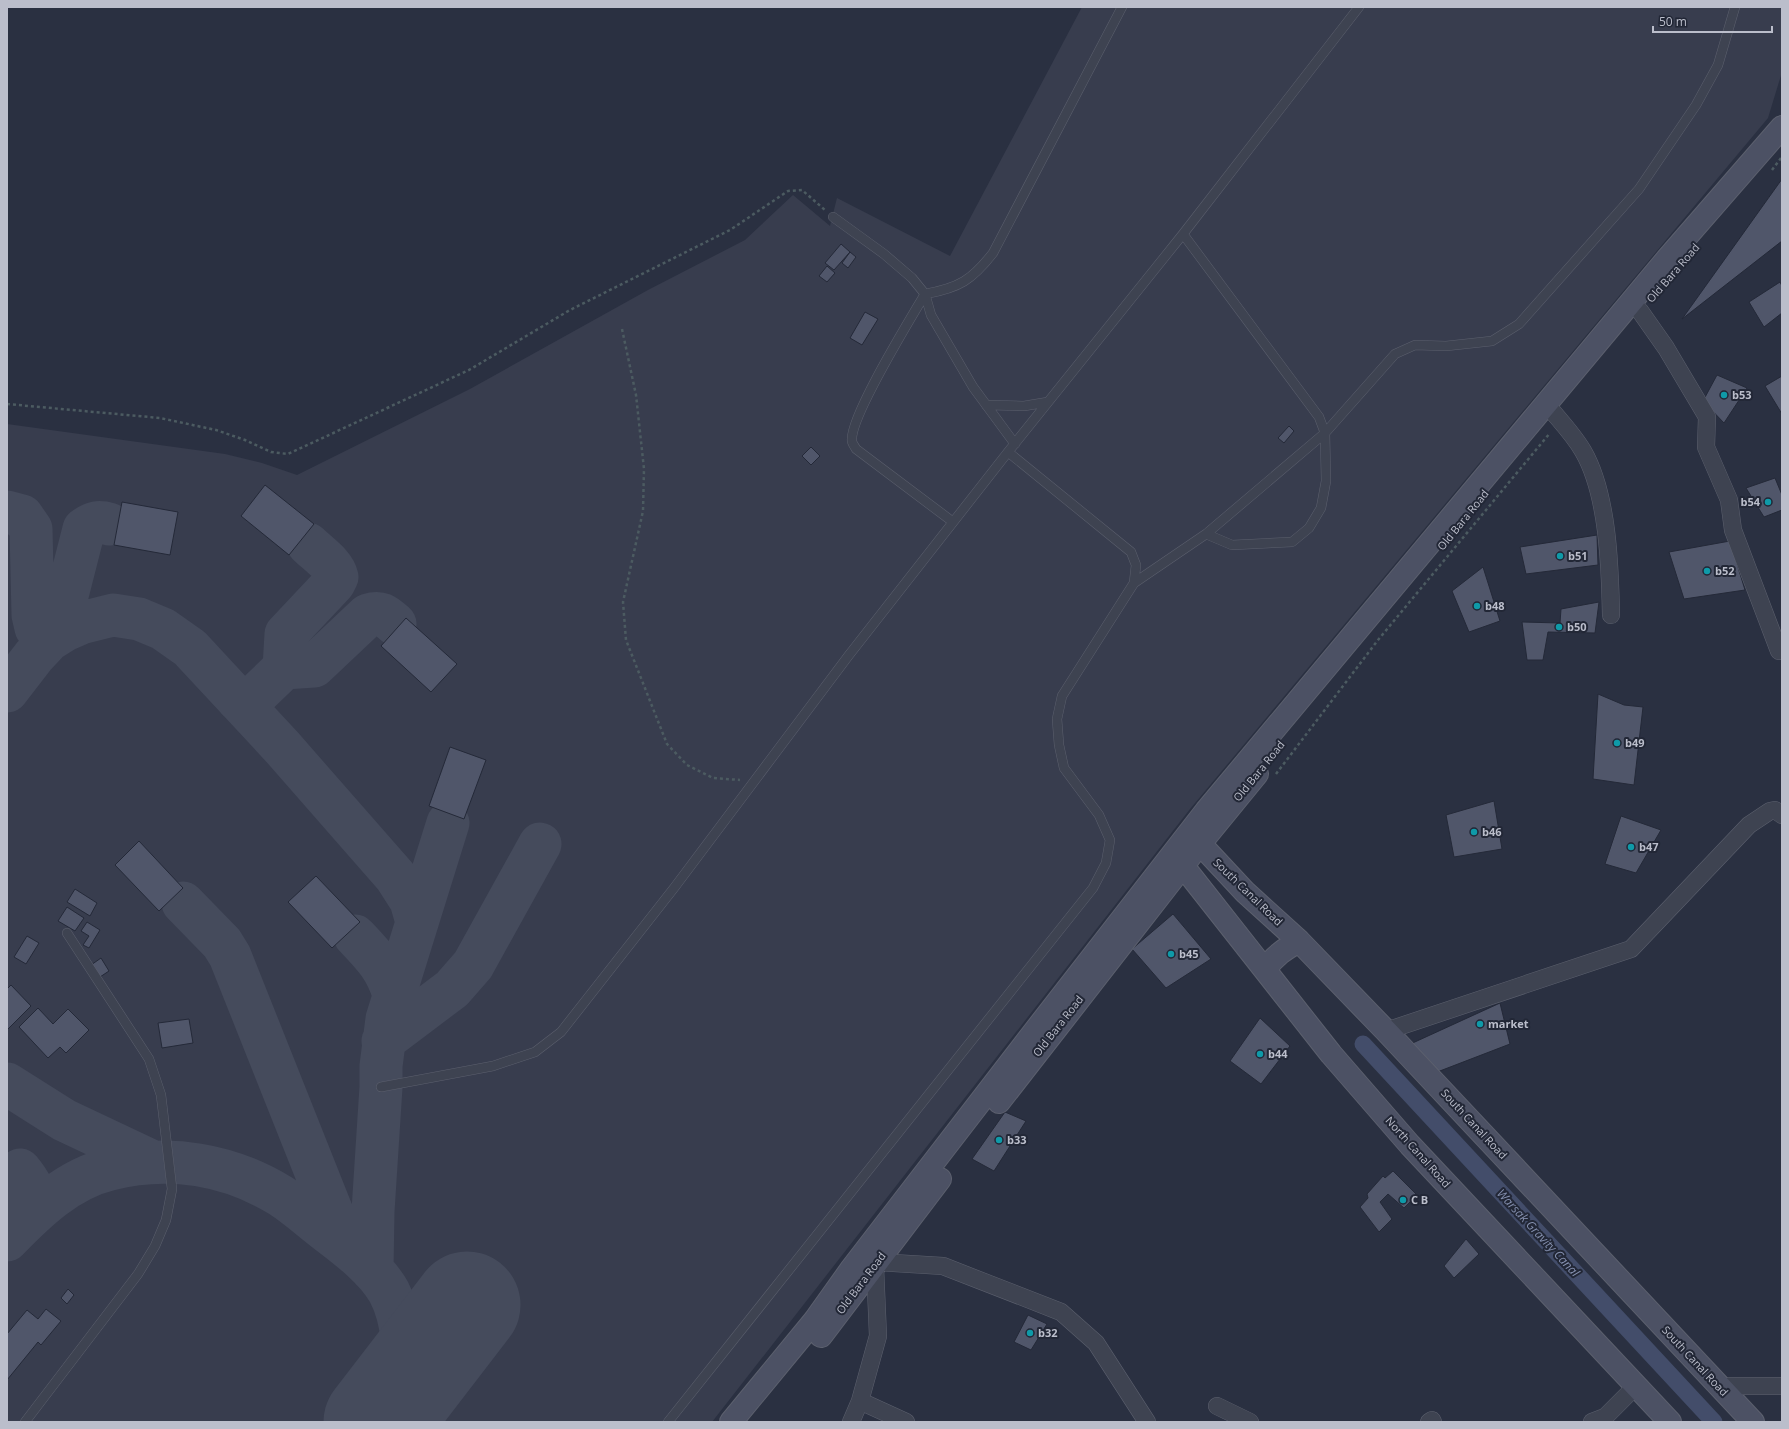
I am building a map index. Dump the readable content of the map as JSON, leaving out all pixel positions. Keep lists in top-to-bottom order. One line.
{"streets":{"main road":["Old Bara Road","South Canal Road","North Canal Road"]},"crossings":[["Old Bara Road","South Canal Road"],["Old Bara Road","North Canal Road"]],"water":["Warsak Gravity Canal"],"places":["b53","b54","b51","b52","b48","b50","b49","b46","b47","b45","market","b44","b33","C B","b32"],"scale_bar":"50 m"}
